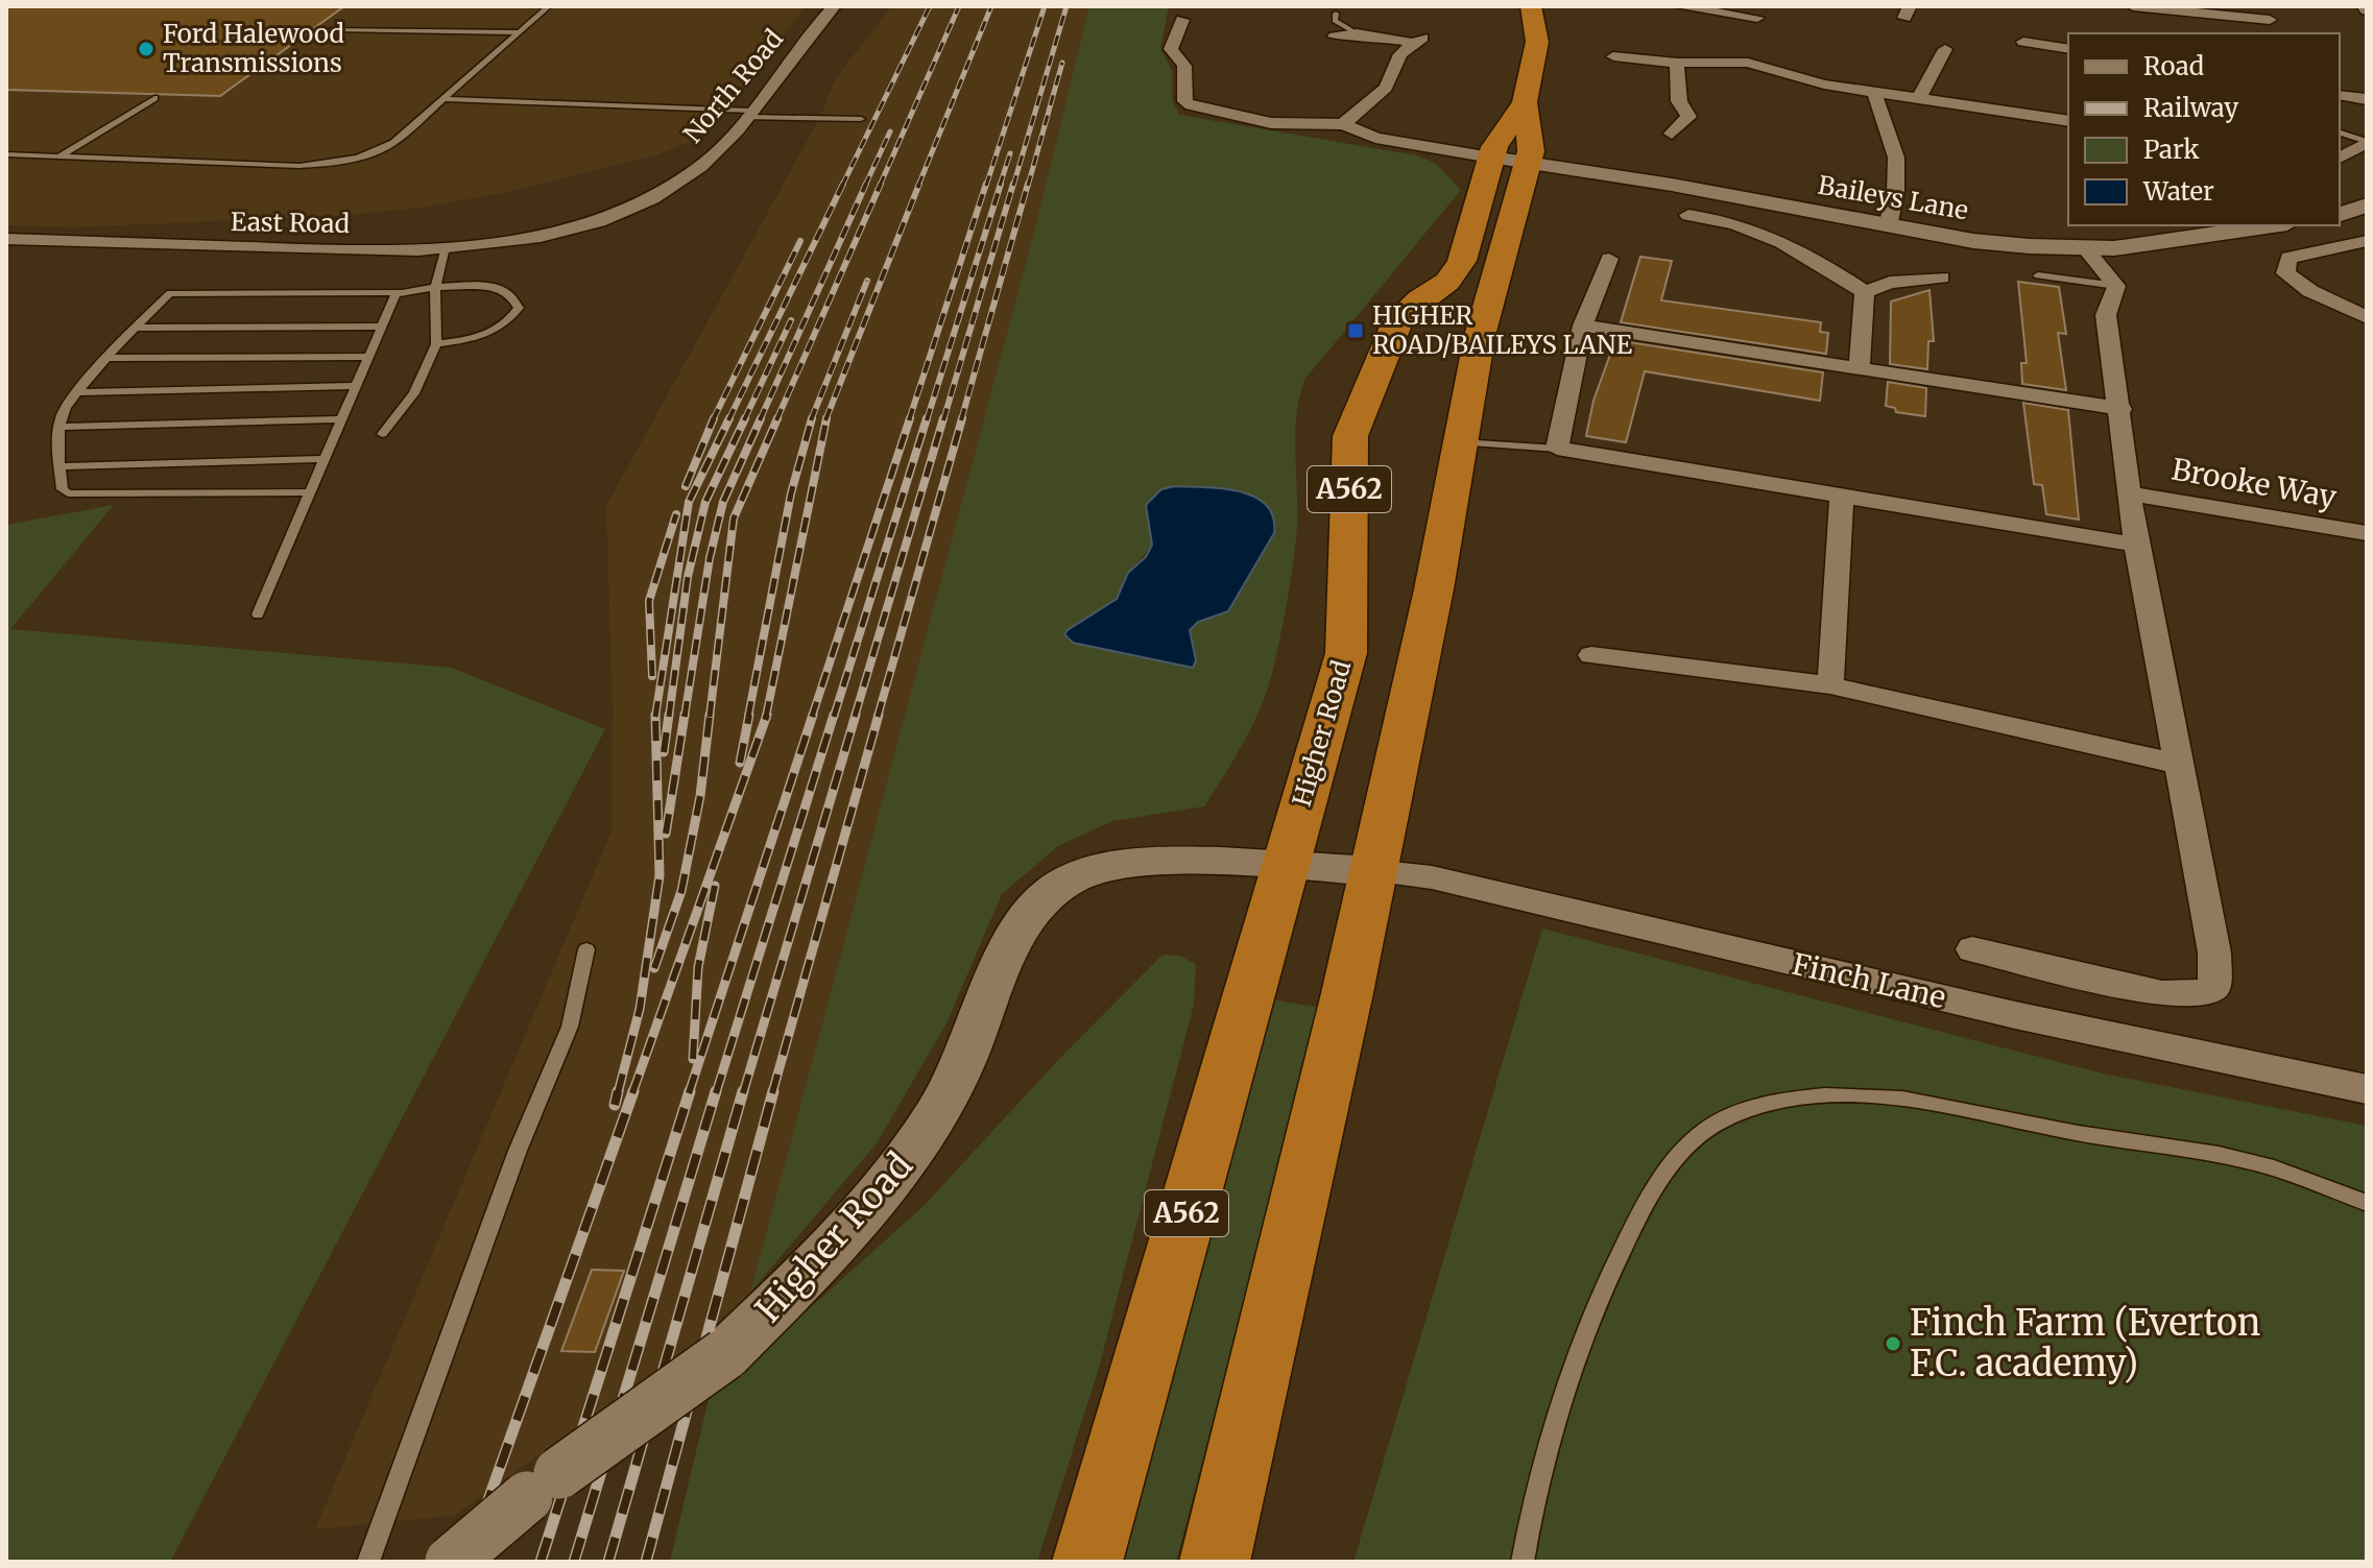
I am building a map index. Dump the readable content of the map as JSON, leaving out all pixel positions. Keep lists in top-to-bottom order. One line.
{"streets":{"highway":["A562","Higher Road"],"street":["North Road","Baileys Lane","East Road","Brooke Way","Finch Lane"]},"crossings":[["North Road","East Road"],["Baileys Lane","Higher Road"],["Higher Road","Finch Lane"]],"places":{"other":["Ford Halewood Transmissions","Finch Farm (Everton F.C. academy)"],"transit":["HIGHER ROAD/BAILEYS LANE"]},"legend":["Road","Railway","Park","Water"]}
